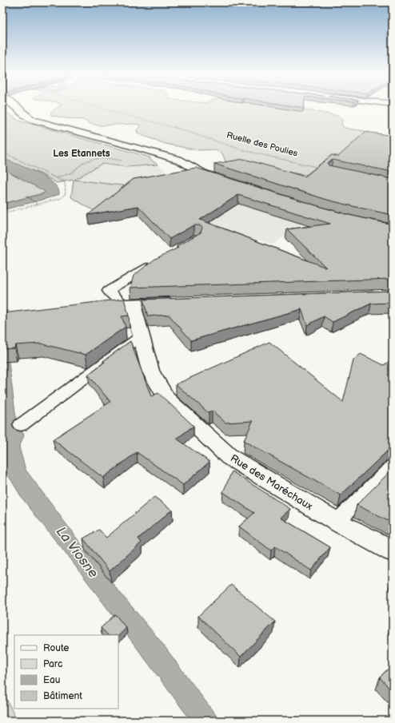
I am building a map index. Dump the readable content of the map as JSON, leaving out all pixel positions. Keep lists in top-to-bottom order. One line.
{"streets":{"street":["Rue des Maréchaux"],"path":["Ruelle des Poulies"]},"districts":["Les Etannets"],"water":["La Viosne"],"legend":["Route","Parc","Eau","Bâtiment"]}
